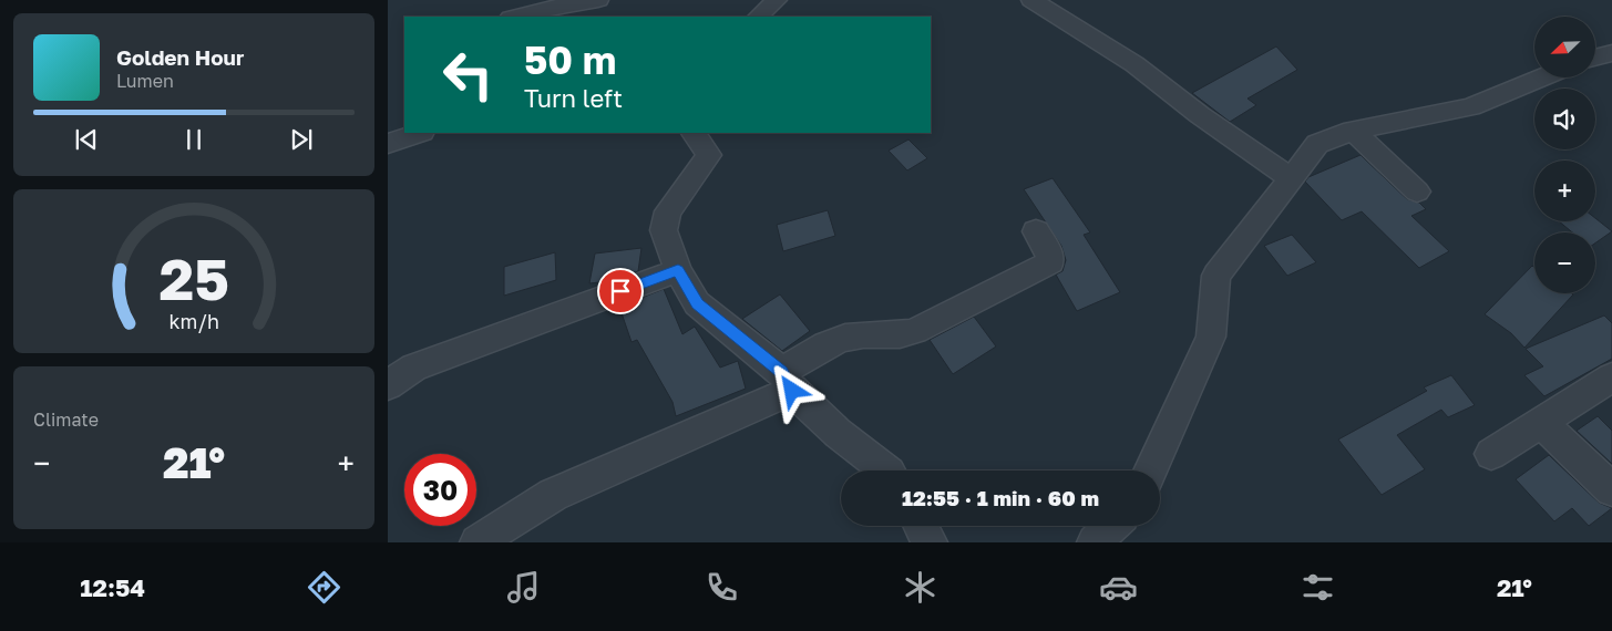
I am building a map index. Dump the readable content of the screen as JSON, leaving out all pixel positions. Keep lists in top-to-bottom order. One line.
{"north":"bottom left","page":{"map_buttons":["+","−"],"turn":["50 m","Turn left"],"song":["Golden Hour","Lumen"],"tile":"Climate","heat":["−","21°","+"],"limit":"30","trip":"12:55 · 1 min · 60 m","tabs":["12:54","21°"],"gauge":["25","km/h"]}}
